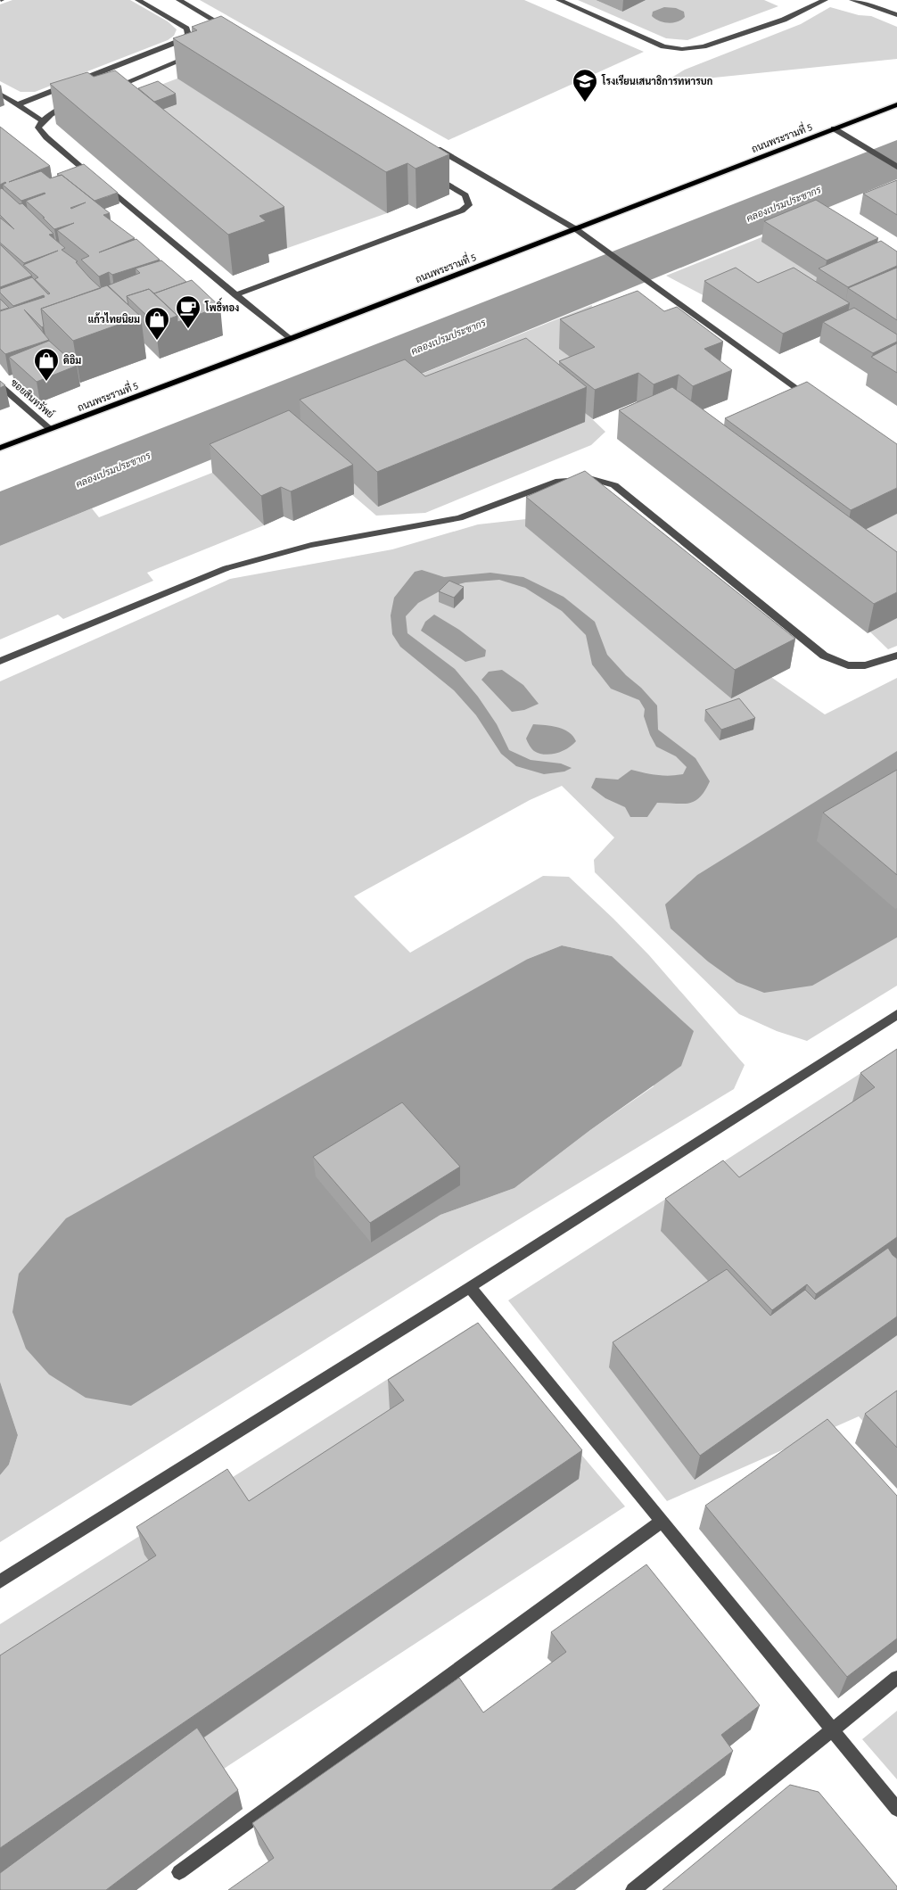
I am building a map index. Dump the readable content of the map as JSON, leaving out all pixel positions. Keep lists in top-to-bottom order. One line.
{"streets":{"main road":["ถนนพระรามที่ 5"],"street":["ซอยสินทรัพย์"]},"crossings":[["ถนนพระรามที่ 5","ซอยสินทรัพย์"]],"water":["คลองเปรมประชากร"],"places":{"school or university":["โรงเรียนเสนาธิการทหารบก"],"cafe":["โพธิ์ทอง"],"shop":["แก้วไทยนิยม","ดิอิม"]}}
